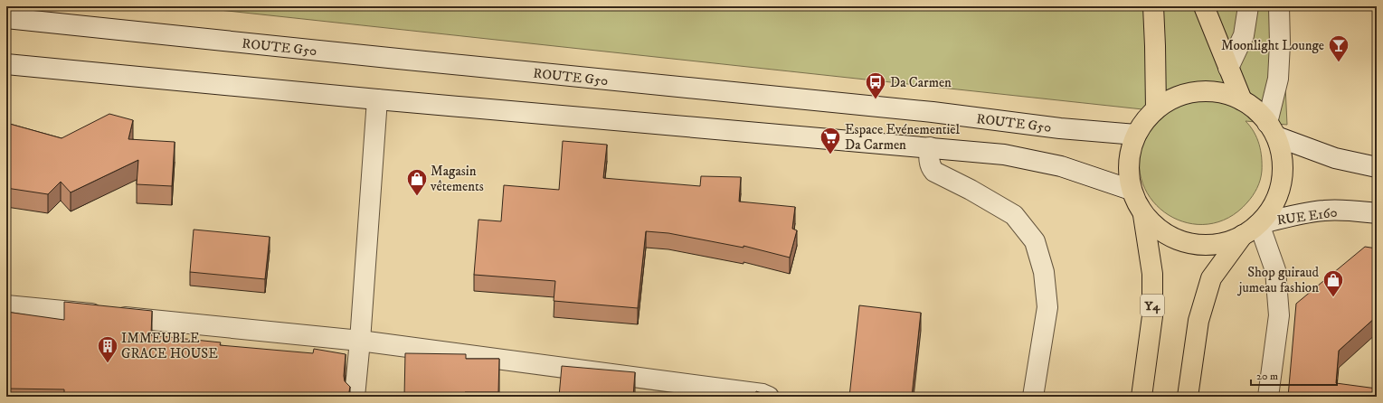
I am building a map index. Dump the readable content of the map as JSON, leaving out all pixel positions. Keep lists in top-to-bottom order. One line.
{"streets":{"highway":["Y4"],"street":["ROUTE G50","RUE E160"]},"places":{"bar":["Moonlight Lounge"],"bus stop":["Da Carmen"],"supermarket":["Espace Evénementiel Da Carmen"],"shop":["Magasin vêtements","Shop guiraud jumeau fashion"],"building":["IMMEUBLE GRACE HOUSE"]},"scale_bar":"20 m"}
